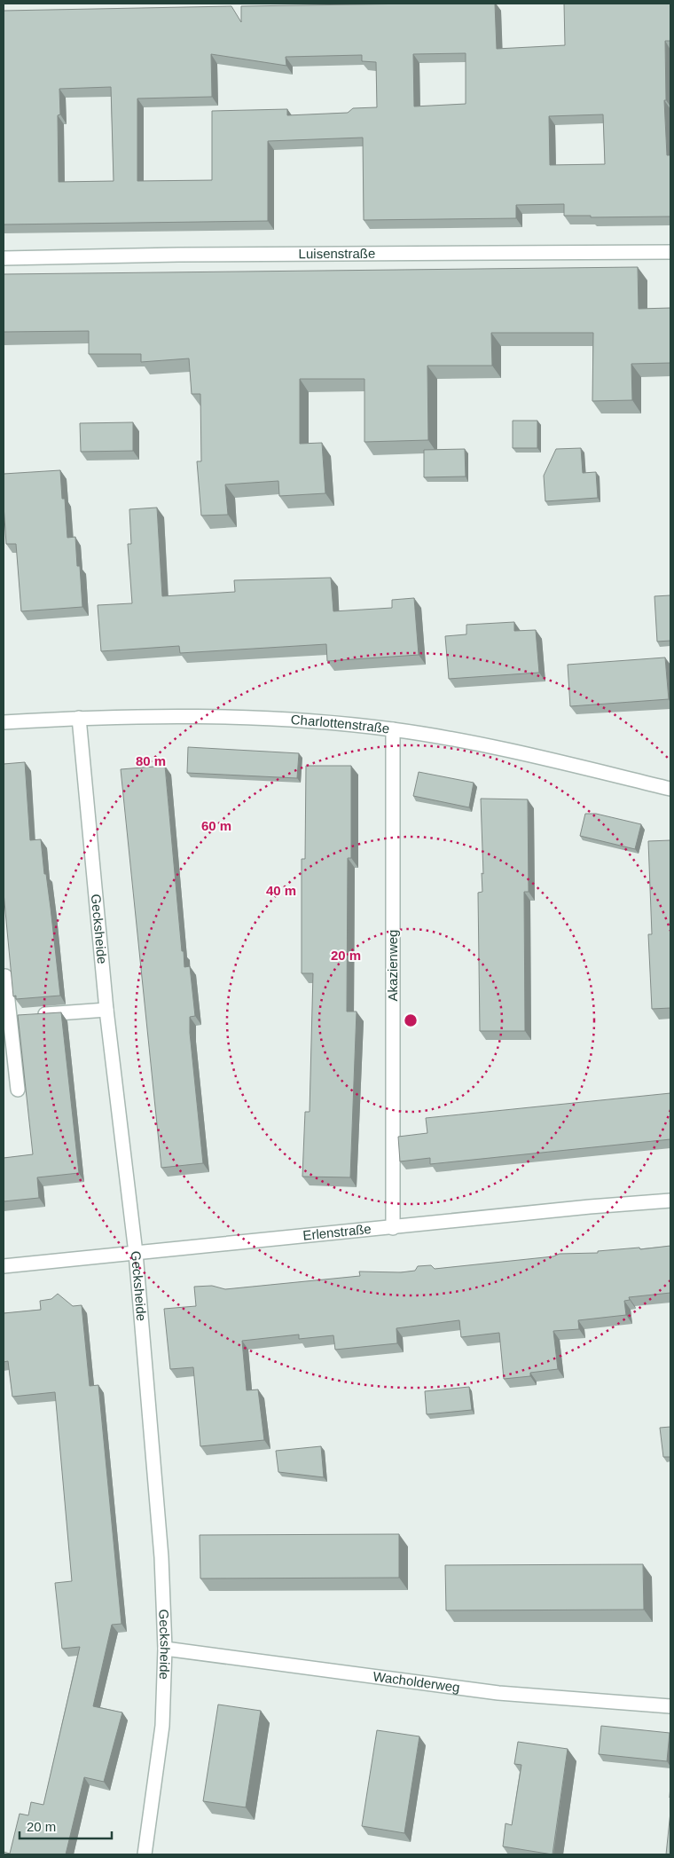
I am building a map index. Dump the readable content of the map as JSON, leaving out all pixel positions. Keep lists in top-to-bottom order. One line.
{"streets":{"street":["Luisenstraße","Charlottenstraße","Gecksheide","Akazienweg","Erlenstraße","Wacholderweg"]},"crossings":[["Charlottenstraße","Gecksheide"],["Charlottenstraße","Akazienweg"],["Gecksheide","Erlenstraße"],["Gecksheide","Wacholderweg"],["Akazienweg","Erlenstraße"]],"scale_bar":"20 m","rings":["80 m","60 m","40 m","20 m"]}
